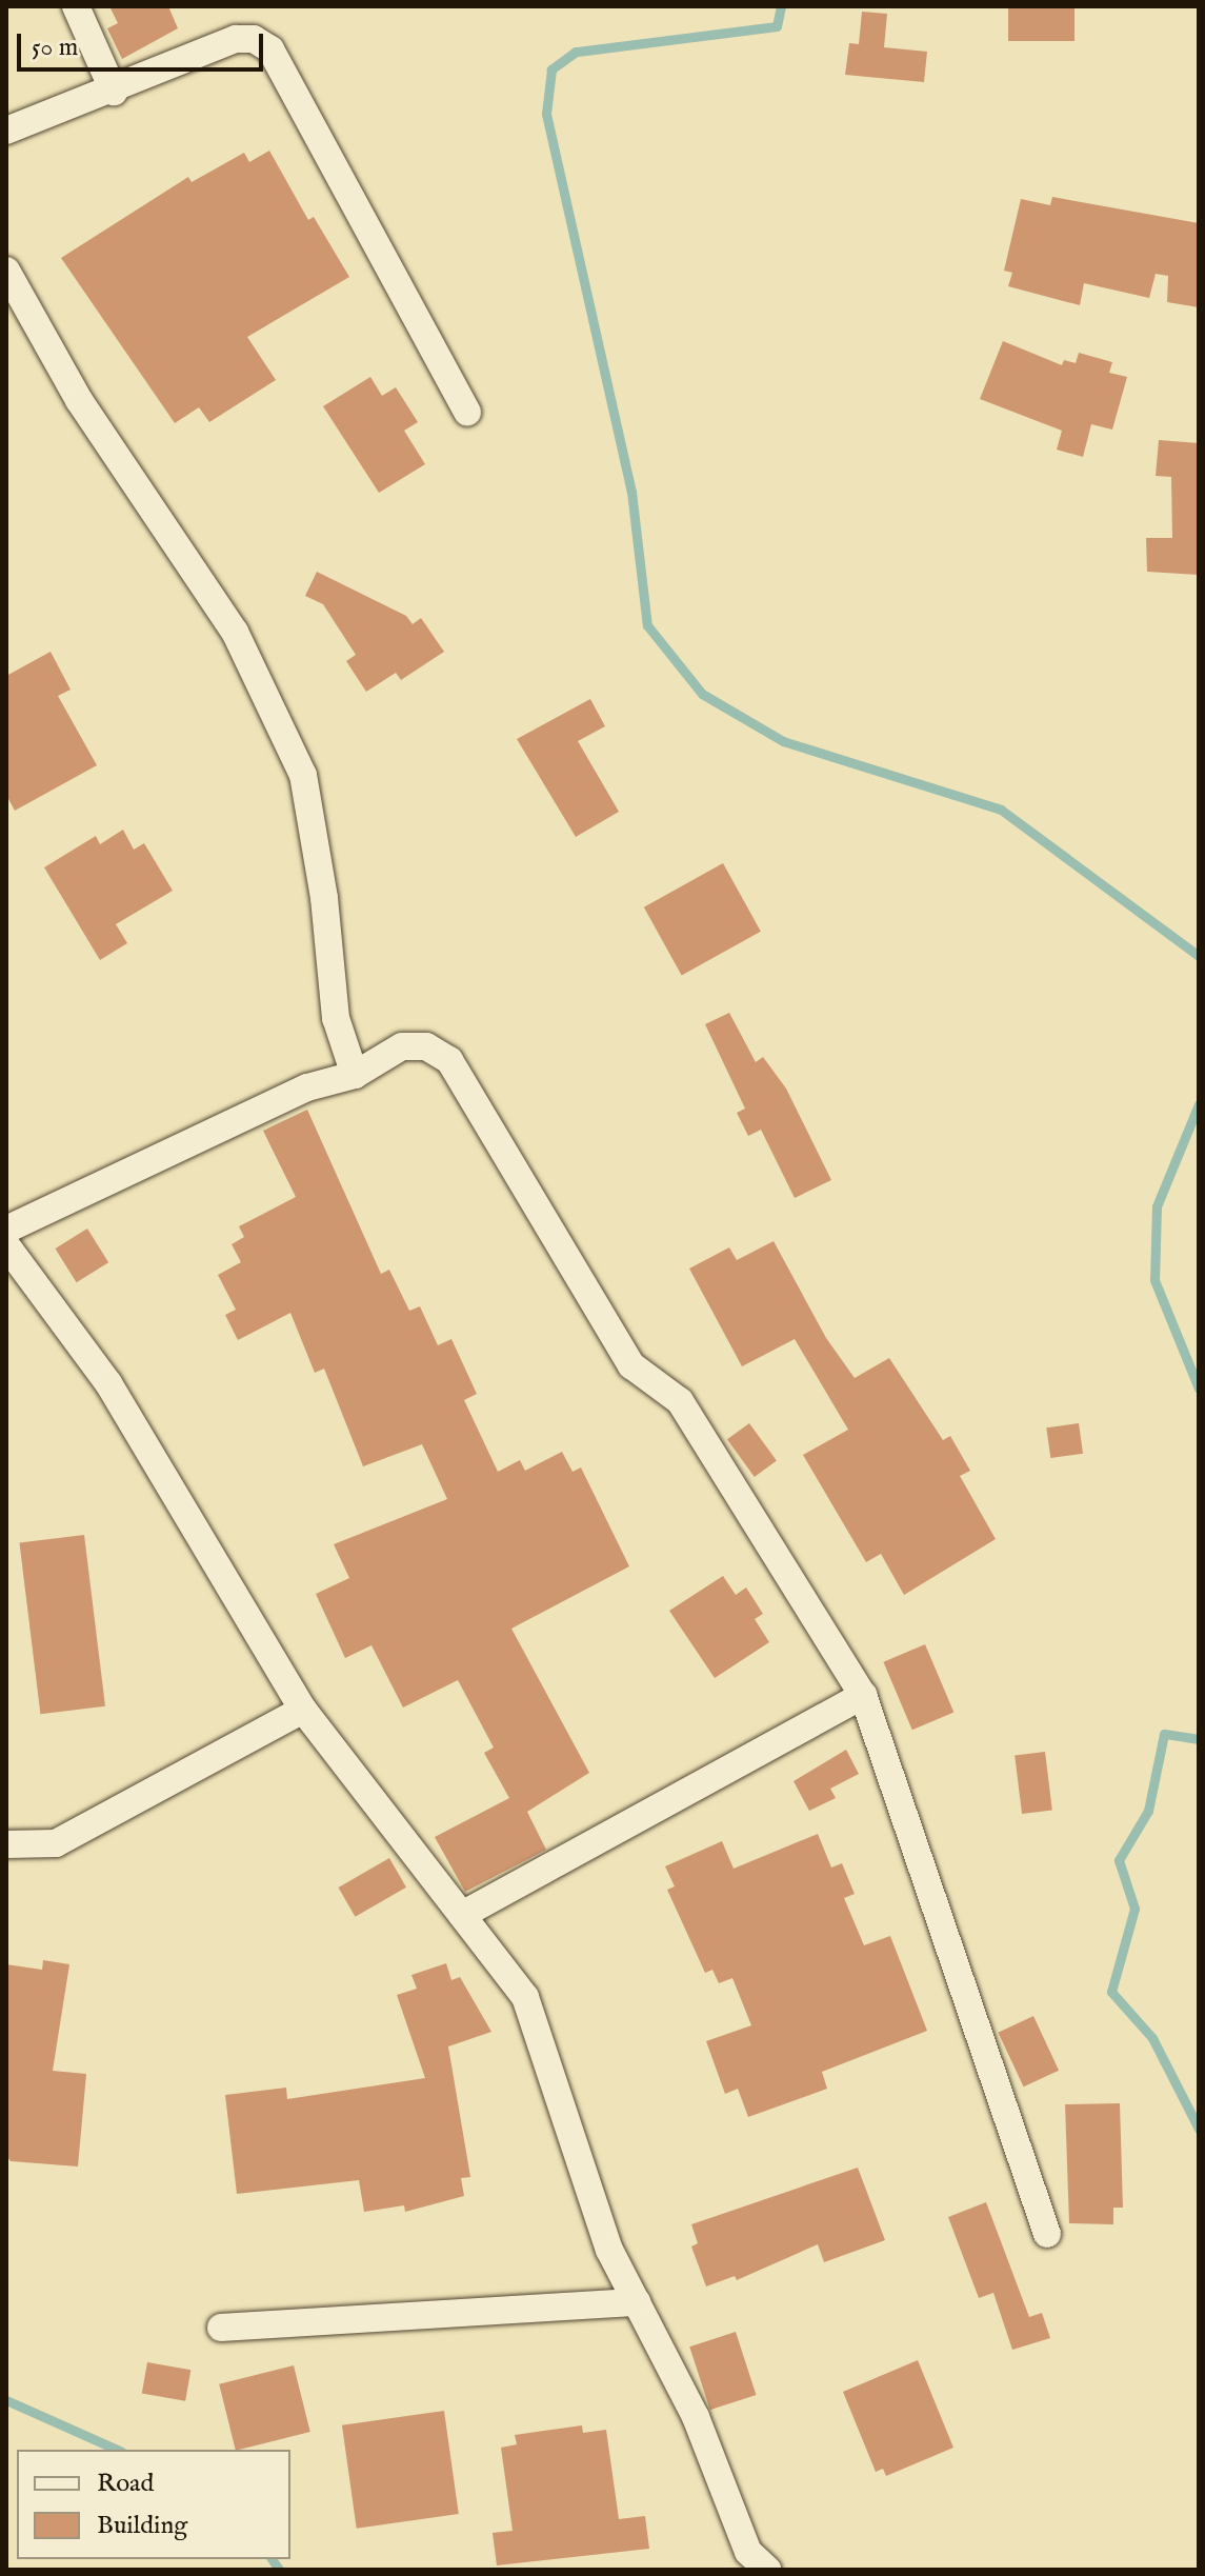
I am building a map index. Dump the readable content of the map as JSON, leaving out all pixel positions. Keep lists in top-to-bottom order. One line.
{"legend":["Road","Building"],"scale_bar":"50 m"}
